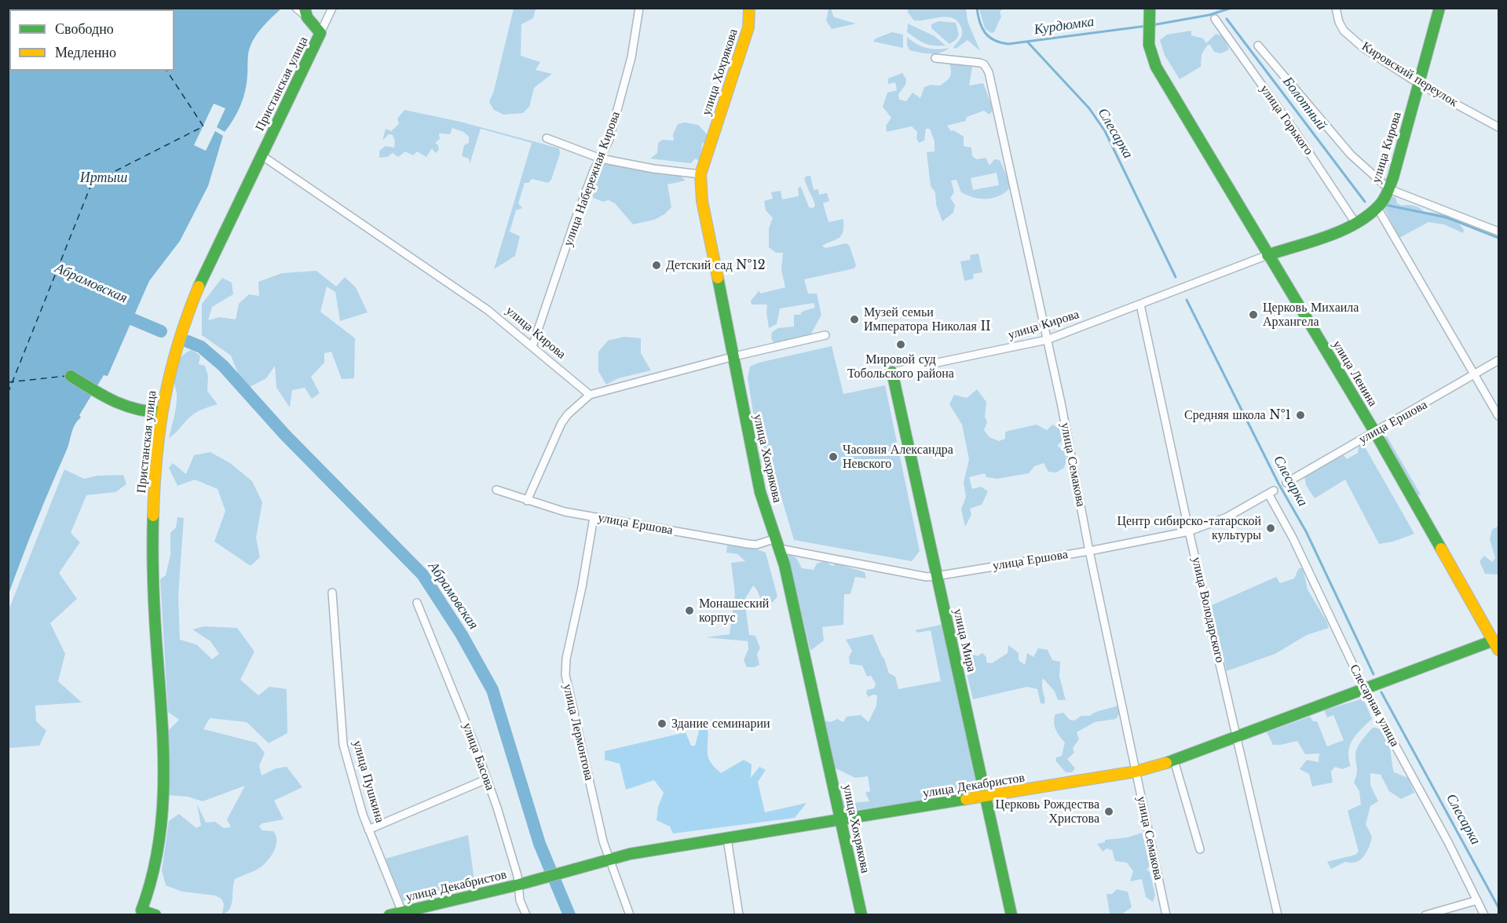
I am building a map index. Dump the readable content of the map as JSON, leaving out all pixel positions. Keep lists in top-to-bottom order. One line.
{"streets":{"street":["улица Хохрякова","Кировский переулок","Пристанская улица","улица Горького","улица Кирова","улица Набережная Кирова","улица Ленина","улица Ершова","улица Семакова","улица Володарского","улица Мира","Слесарная улица","улица Лермонтова","улица Басова","улица Пушкина","улица Декабристов"]},"crossings":[["улица Хохрякова","улица Ершова"],["улица Хохрякова","улица Декабристов"],["Кировский переулок","улица Кирова"],["Пристанская улица","улица Кирова"],["улица Горького","улица Кирова"],["улица Кирова","улица Набережная Кирова"],["улица Кирова","улица Ленина"],["улица Кирова","улица Семакова"],["улица Кирова","улица Володарского"],["улица Кирова","улица Мира"],["улица Ленина","улица Ершова"],["улица Ленина","улица Декабристов"],["улица Ершова","улица Семакова"],["улица Ершова","улица Володарского"],["улица Ершова","улица Мира"],["улица Ершова","Слесарная улица"],["улица Ершова","улица Лермонтова"],["улица Семакова","улица Декабристов"],["улица Володарского","улица Декабристов"],["улица Мира","улица Декабристов"],["Слесарная улица","улица Декабристов"],["улица Лермонтова","улица Декабристов"],["улица Басова","улица Декабристов"],["улица Пушкина","улица Декабристов"]],"water":["Курдюмка","Болотный","Слесарка","Иртыш","Абрамовская"],"places":["Детский сад №12","Церковь Михаила Архангела","Музей семьи Императора Николая II","Мировой суд Тобольского района","Средняя школа №1","Часовня Александра Невского","Центр сибирско-татарской культуры","Монашеский корпус","Здание семинарии","Церковь Рождества Христова"],"legend":["Свободно","Медленно"]}
